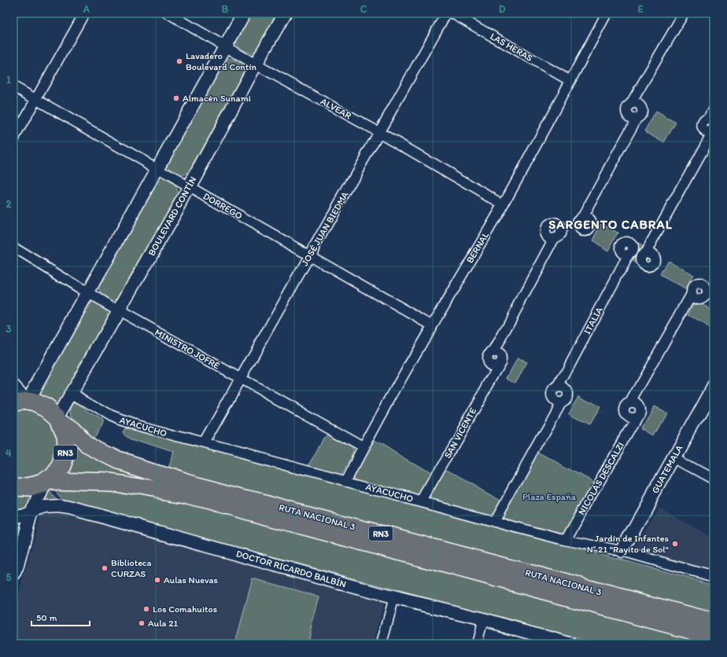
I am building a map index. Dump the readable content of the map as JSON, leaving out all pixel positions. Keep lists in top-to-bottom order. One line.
{"streets":{"highway":["RN3","RUTA NACIONAL 3"],"main road":["BOULEVARD CONTÍN","GUATEMALA","DOCTOR RICARDO BALBÍN"],"street":["LAS HERAS","ALVEAR","DORREGO","JOSÉ JUAN BIEDMA","BERNAL","ITALIA","MINISTRO JOFRÉ","AYACUCHO","SAN VICENTE","NICOLÁS DESCALZI"]},"crossings":[["LAS HERAS","BERNAL"],["ALVEAR","BOULEVARD CONTÍN"],["ALVEAR","JOSÉ JUAN BIEDMA"],["ALVEAR","BERNAL"],["DORREGO","BOULEVARD CONTÍN"],["DORREGO","JOSÉ JUAN BIEDMA"],["DORREGO","BERNAL"],["BOULEVARD CONTÍN","MINISTRO JOFRÉ"],["BOULEVARD CONTÍN","AYACUCHO"],["BOULEVARD CONTÍN","RN3"],["BOULEVARD CONTÍN","RUTA NACIONAL 3"],["JOSÉ JUAN BIEDMA","MINISTRO JOFRÉ"],["JOSÉ JUAN BIEDMA","AYACUCHO"],["BERNAL","MINISTRO JOFRÉ"],["BERNAL","AYACUCHO"],["ITALIA","AYACUCHO"],["AYACUCHO","SAN VICENTE"],["AYACUCHO","GUATEMALA"],["AYACUCHO","NICOLÁS DESCALZI"],["RN3","RUTA NACIONAL 3"]],"districts":["SARGENTO CABRAL"],"parks":["Plaza España"],"places":["Lavadero Boulevard Contín","Almacén Sunami","Jardín de Infantes N° 21 \"Rayito de Sol\"","Biblioteca CURZAS","Aulas Nuevas","Los Comahuitos","Aula 21"],"scale_bar":"50 m","grid":{"columns":["A","B","C","D","E"],"rows":["1","2","3","4","5"]}}
